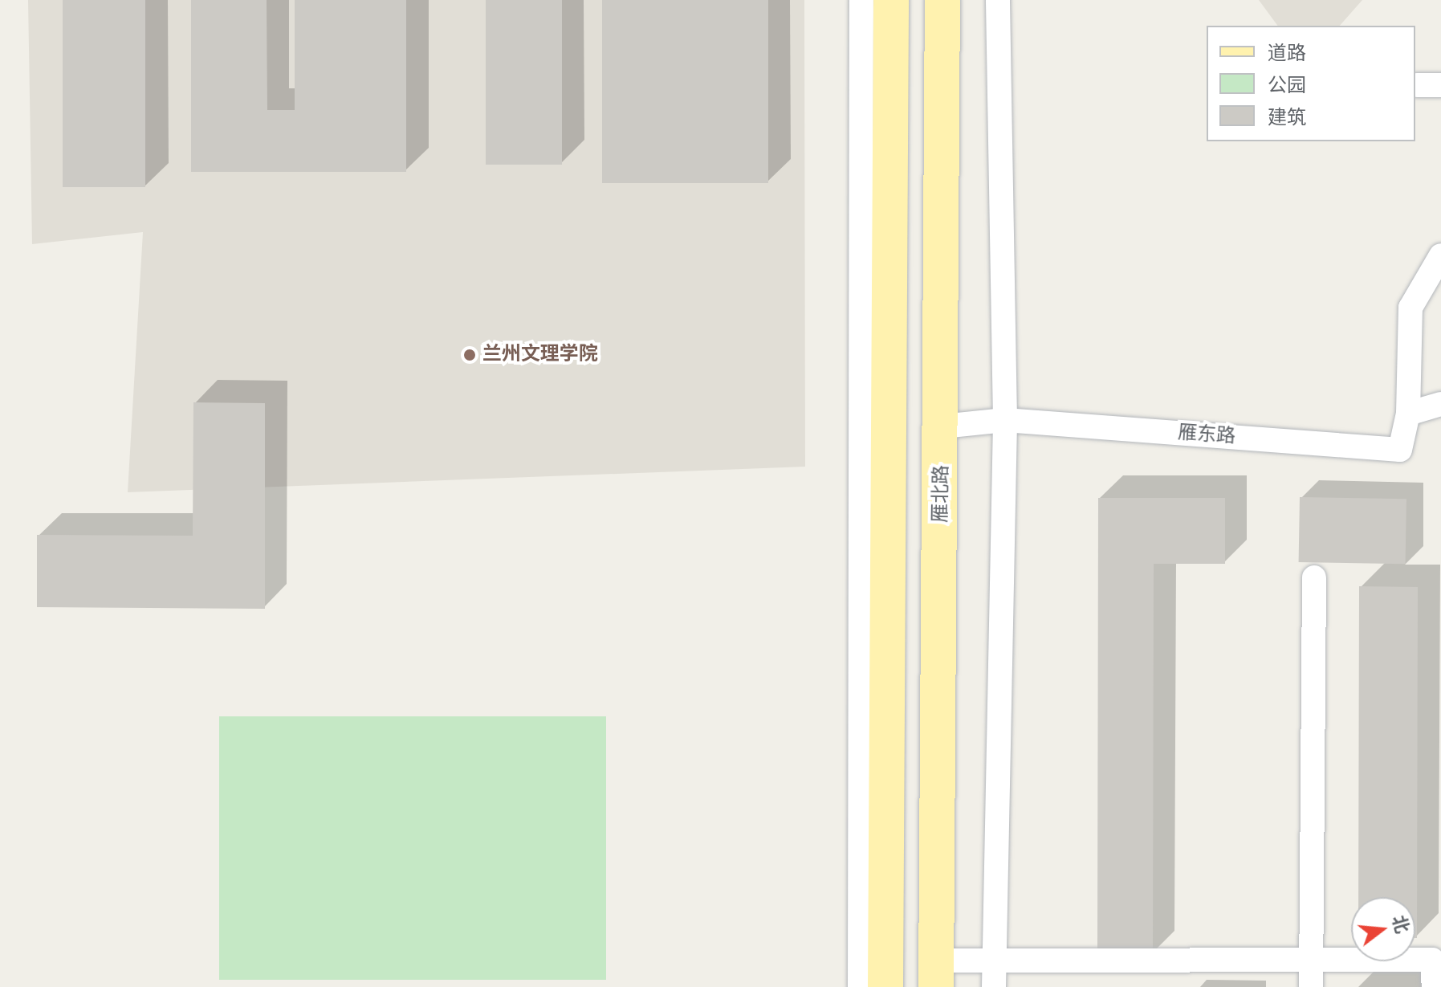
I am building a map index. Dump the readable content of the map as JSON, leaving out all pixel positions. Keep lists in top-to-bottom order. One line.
{"streets":{"main road":["雁北路"],"street":["雁东路"]},"crossings":[["雁东路","雁北路"]],"places":["兰州文理学院"],"legend":["道路","公园","建筑"],"north":"right"}
